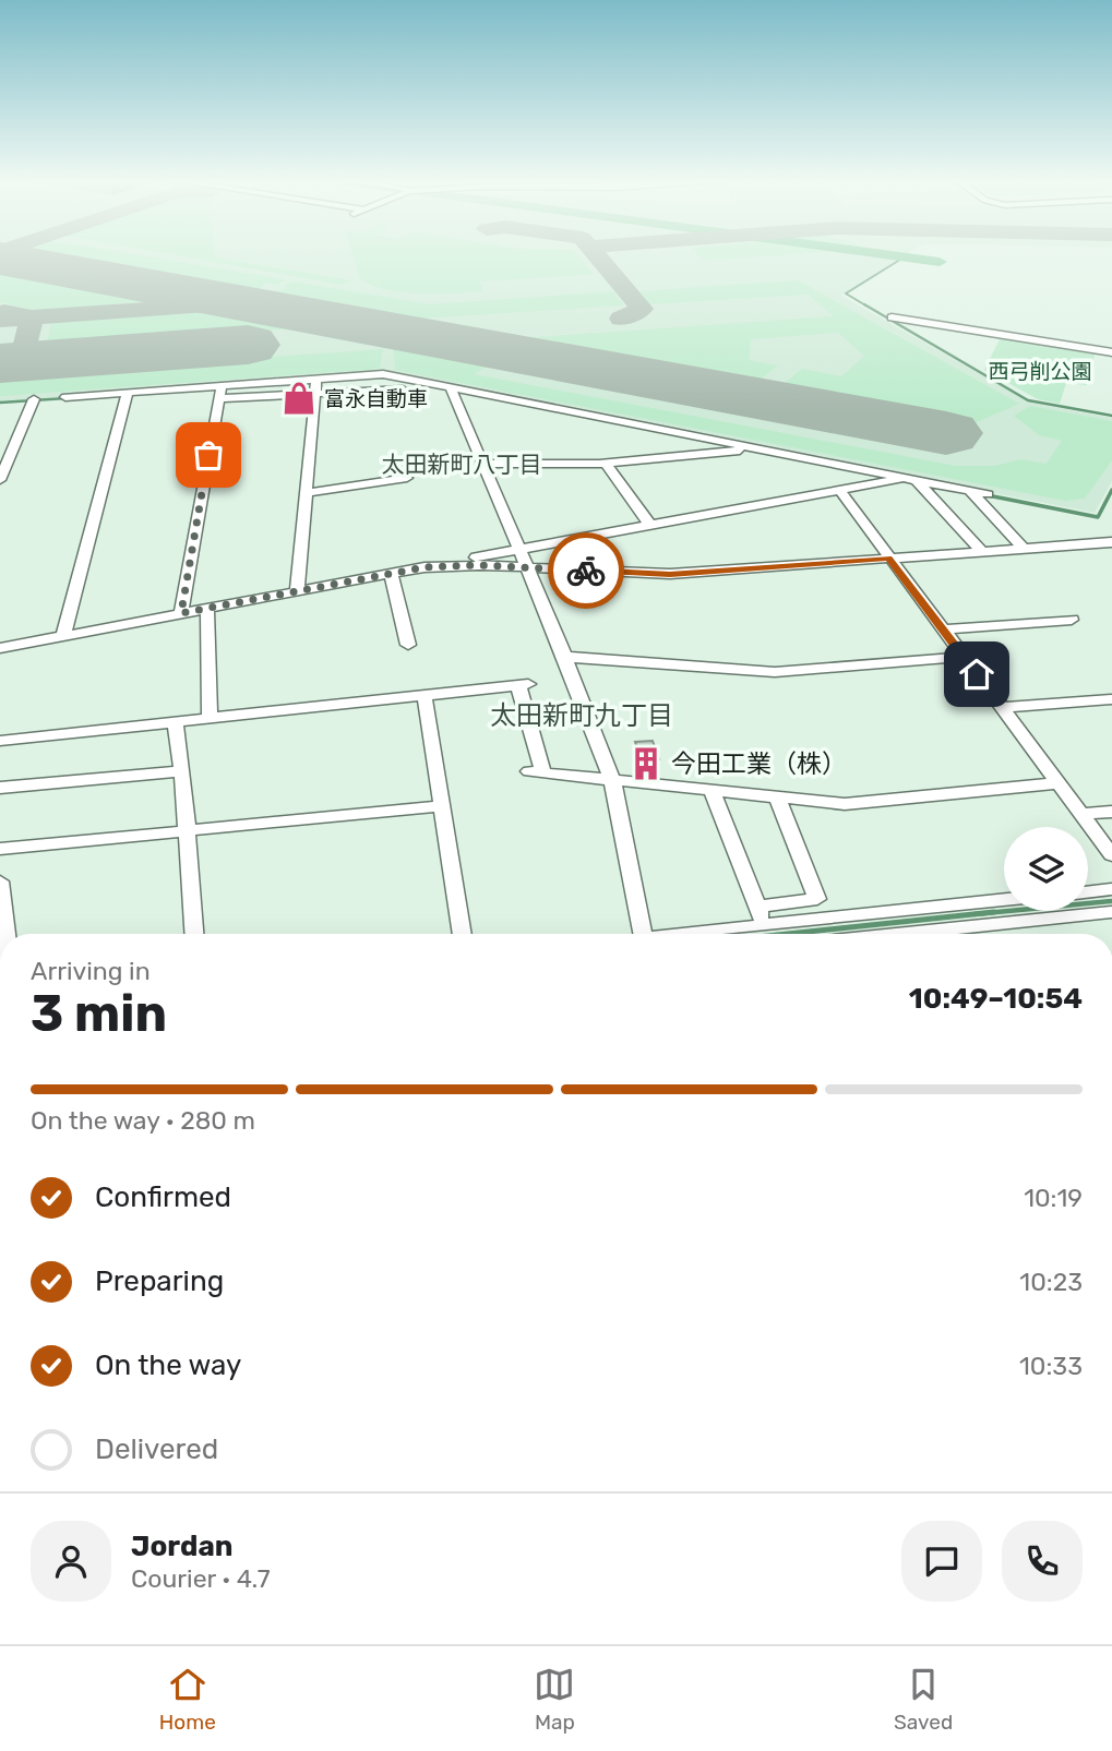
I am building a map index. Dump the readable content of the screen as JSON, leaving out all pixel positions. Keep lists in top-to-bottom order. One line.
{"districts":["太田新町八丁目","太田新町九丁目"],"parks":["西弓削公園"],"places":{"shop":["富永自動車"],"building":["今田工業（株）"]},"page":{"heading":["3 min","Arriving in","10:49–10:54"],"panel":["Jordan","Courier · 4.7"],"bar":"On the way · 280 m","list":[["Confirmed","10:19"],["Preparing","10:23"],["On the way","10:33"],"Delivered"],"tabs":["Home","Map","Saved"]}}
